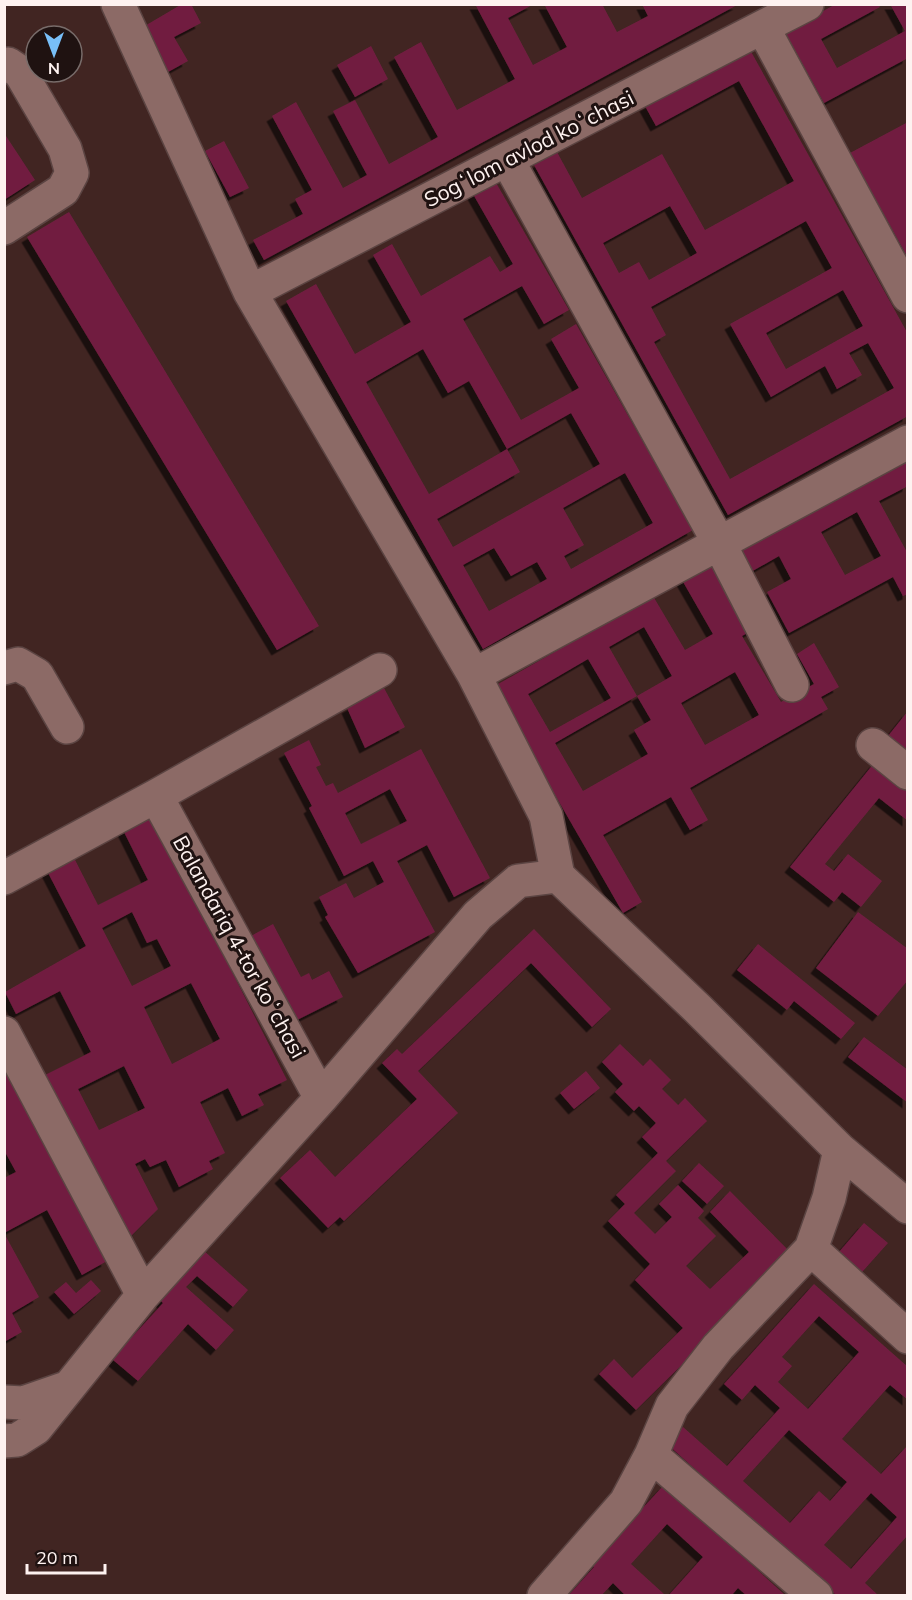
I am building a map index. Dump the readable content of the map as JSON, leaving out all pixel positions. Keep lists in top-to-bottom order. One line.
{"streets":{"street":["Sogʻlom avlod koʻchasi","Balandariq 4-tor koʻchasi"]},"scale_bar":"20 m","north":"bottom"}
